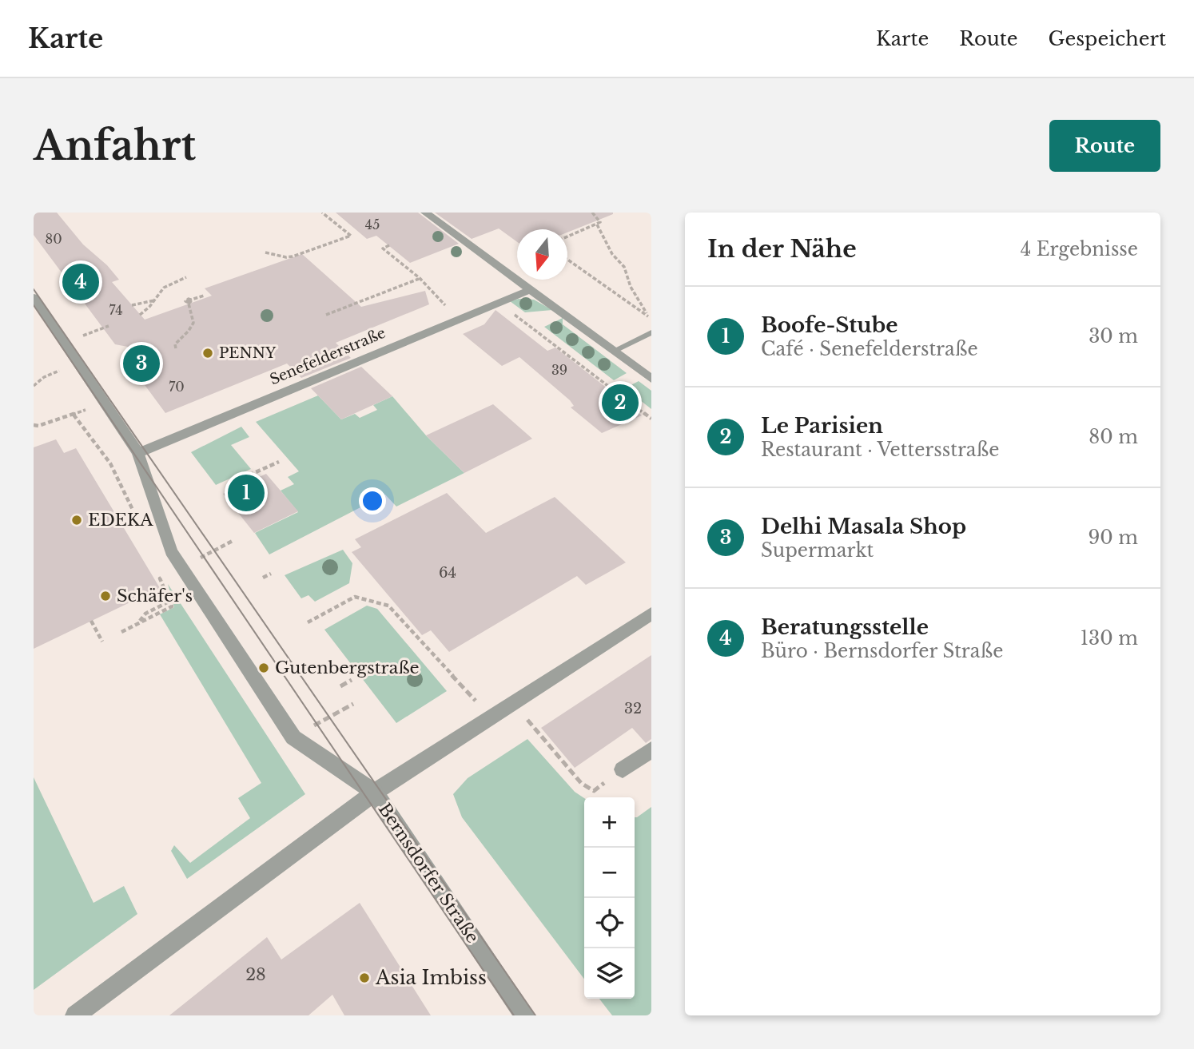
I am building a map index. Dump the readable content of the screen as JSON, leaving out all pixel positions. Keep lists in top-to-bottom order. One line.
{"streets":{"street":["Senefelderstraße","Bernsdorfer Straße"]},"crossings":[["Senefelderstraße","Bernsdorfer Straße"]],"places":["PENNY","EDEKA","Schäfer's","Gutenbergstraße","Asia Imbiss"],"house_numbers":["45","80","74","39","70","64","32","28"],"north":"bottom","page":{"header":"Karte","nav":["Karte","Route","Gespeichert"],"buttons":"Route","title":"Anfahrt","heading":["In der Nähe","4 Ergebnisse"],"pins":["4","3","2","1"],"list":[{"mark":"1","name":"Boofe-Stube","note":"Café · Senefelderstraße","value":"30 m"},{"mark":"2","name":"Le Parisien","note":"Restaurant · Vettersstraße","value":"80 m"},{"mark":"3","name":"Delhi Masala Shop","note":"Supermarkt","value":"90 m"},{"mark":"4","name":"Beratungsstelle","note":"Büro · Bernsdorfer Straße","value":"130 m"}],"map_buttons":["+","−"]}}
